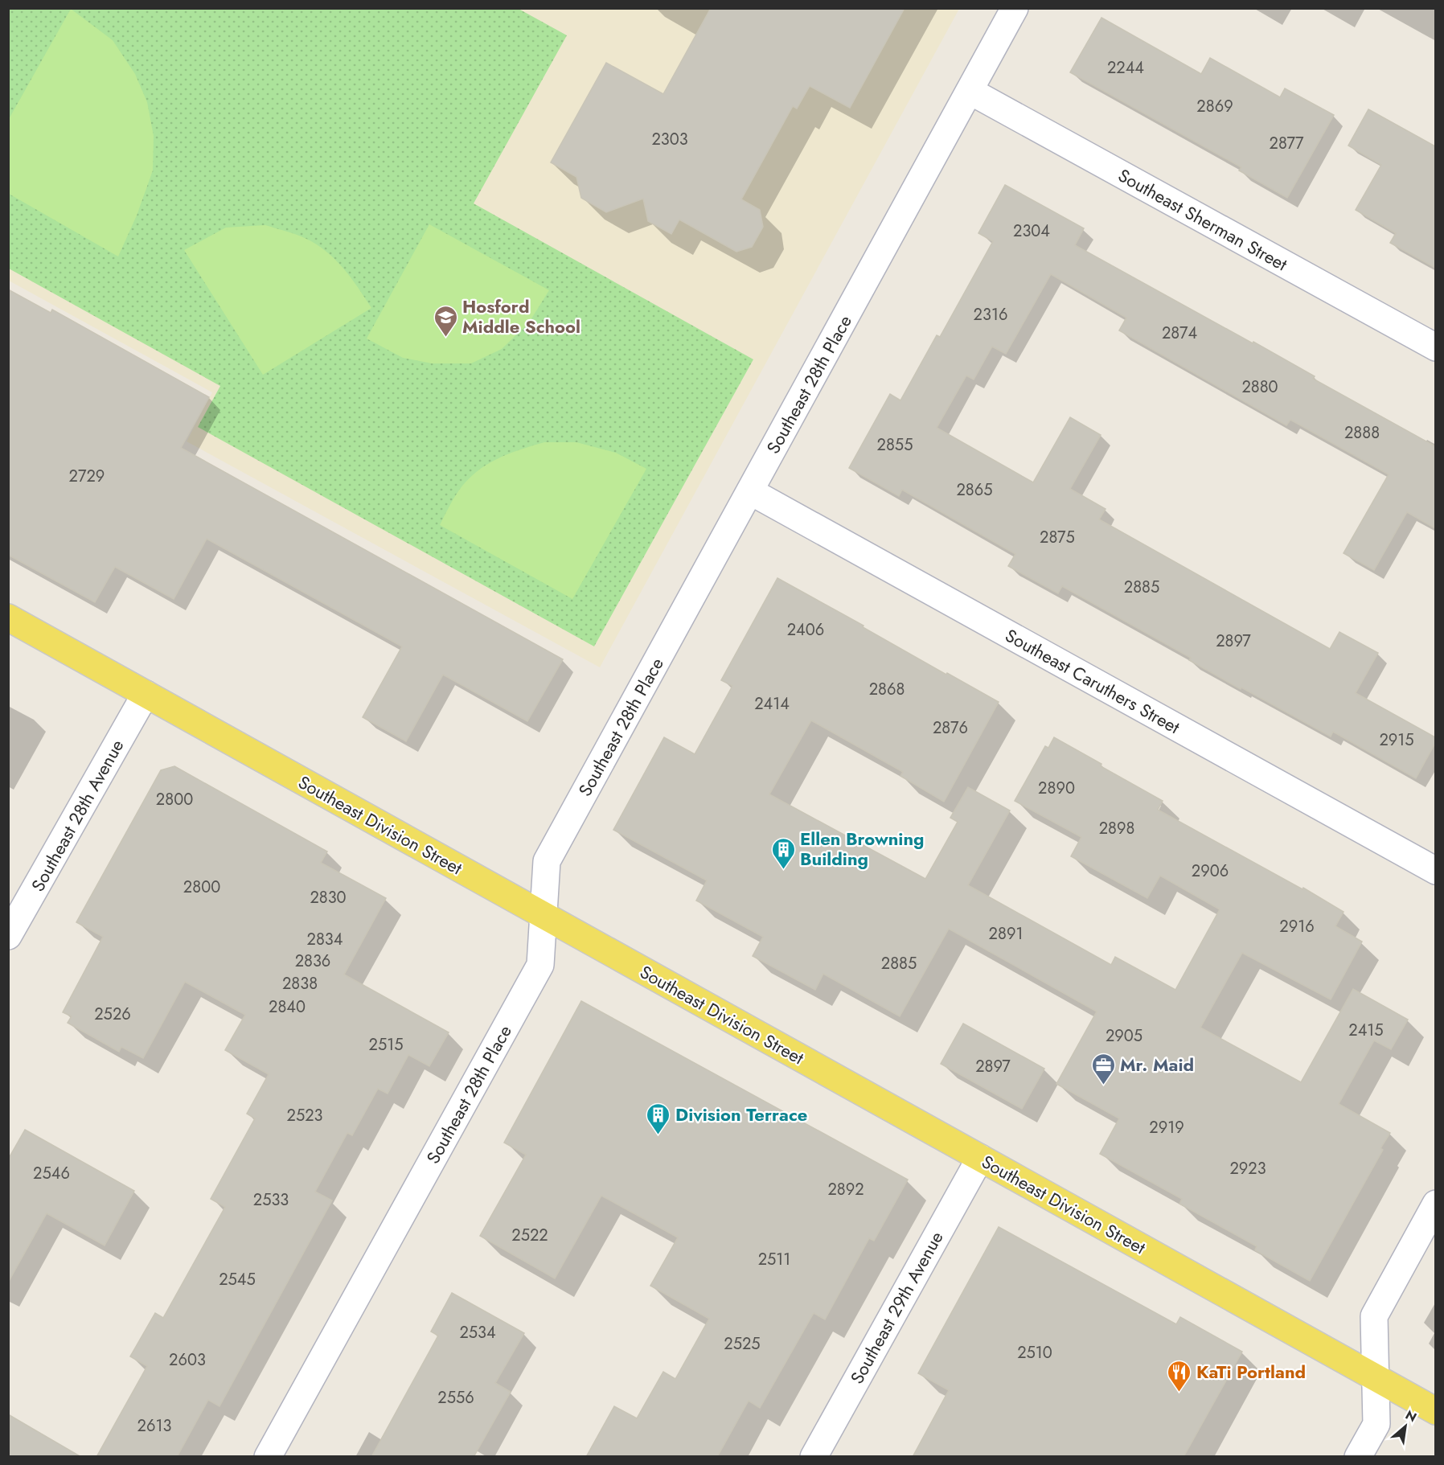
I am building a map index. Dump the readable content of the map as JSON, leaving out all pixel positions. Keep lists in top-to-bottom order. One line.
{"streets":{"main road":["Southeast Division Street"],"street":["Southeast Sherman Street","Southeast 28th Place","Southeast Caruthers Street","Southeast 28th Avenue","Southeast 29th Avenue"]},"crossings":[["Southeast Sherman Street","Southeast 28th Place"],["Southeast 28th Place","Southeast Caruthers Street"],["Southeast 28th Place","Southeast Division Street"],["Southeast 28th Avenue","Southeast Division Street"],["Southeast Division Street","Southeast 29th Avenue"]],"places":{"school or university":["Hosford Middle School"],"building":["Ellen Browning Building","Division Terrace"],"office":["Mr. Maid"],"restaurant":["KaTi Portland"]},"house_numbers":["2244","2869","2303","2877","2304","2316","2874","2880","2888","2855","2729","2865","2875","2885","2406","2897","2868","2414","2876","2915","2890","2800","2898","2906","2800","2830","2916","2891","2834","2836","2885","2838","2840","2526","2415","2905","2515","2897","2523","2919","2923","2546","2892","2533","2522","2511","2545","2534","2525","2510","2603","2556","2613"],"north":"top right"}
